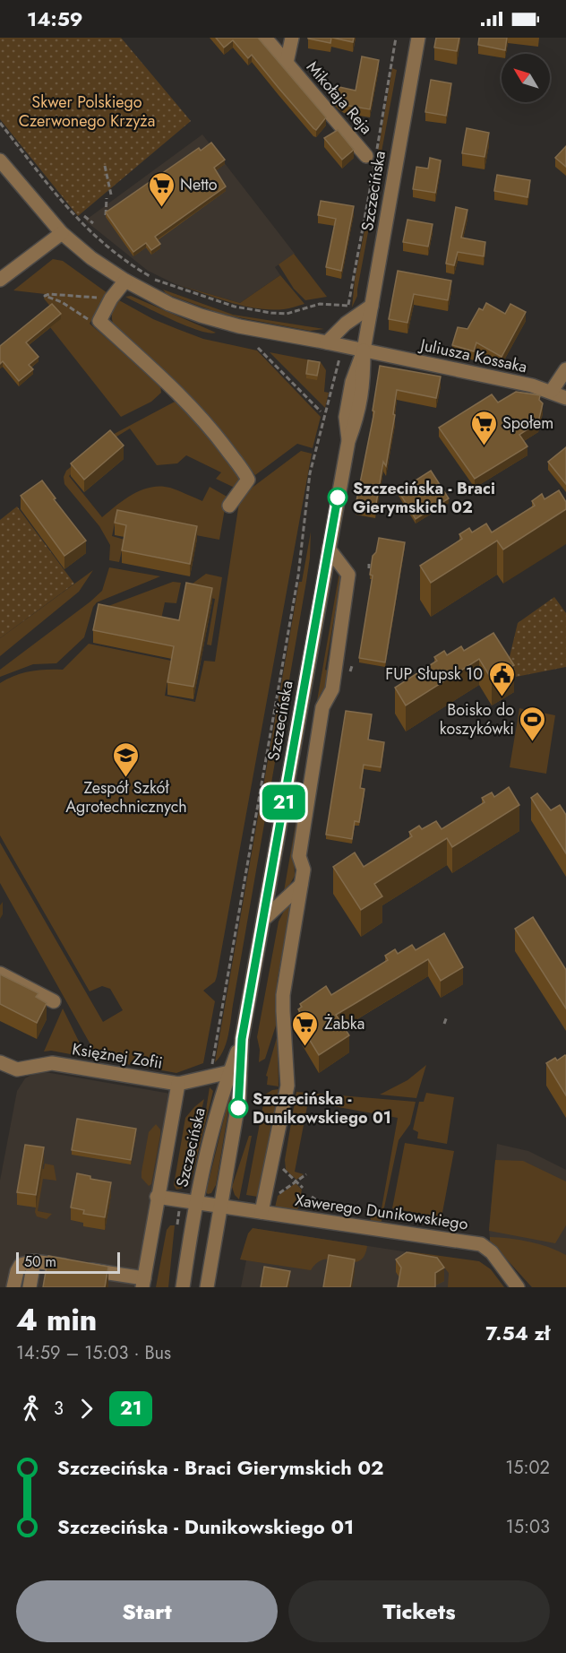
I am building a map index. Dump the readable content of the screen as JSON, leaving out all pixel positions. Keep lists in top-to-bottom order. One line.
{"streets":{"street":["Mikołaja Reja","Szczecińska","Juliusza Kossaka","Księżnej Zofii","Xawerego Dunikowskiego"]},"crossings":[["Szczecińska","Juliusza Kossaka"],["Szczecińska","Księżnej Zofii"],["Szczecińska","Xawerego Dunikowskiego"]],"parks":["Skwer Polskiego Czerwonego Krzyża"],"places":{"supermarket":["Netto","Społem","Żabka"],"other":["Szczecińska - Braci Gierymskich 02","Szczecińska - Dunikowskiego 01"],"public building":["FUP Słupsk 10"],"sports":["Boisko do koszykówki"],"school or university":["Zespół Szkół Agrotechnicznych"]},"lines":["bus line 21"],"scale_bar":"50 m","north":"top left","page":{"status":"14:59","on_map":"21","scale":"50 m","heading":["4 min","14:59 – 15:03 · Bus","7.54 zł"],"legs":["3","21"],"list":[{"name":"Szczecińska - Braci Gierymskich 02","value":"15:02"},{"name":"Szczecińska - Dunikowskiego 01","value":"15:03"}],"buttons":["Start","Tickets"]}}
